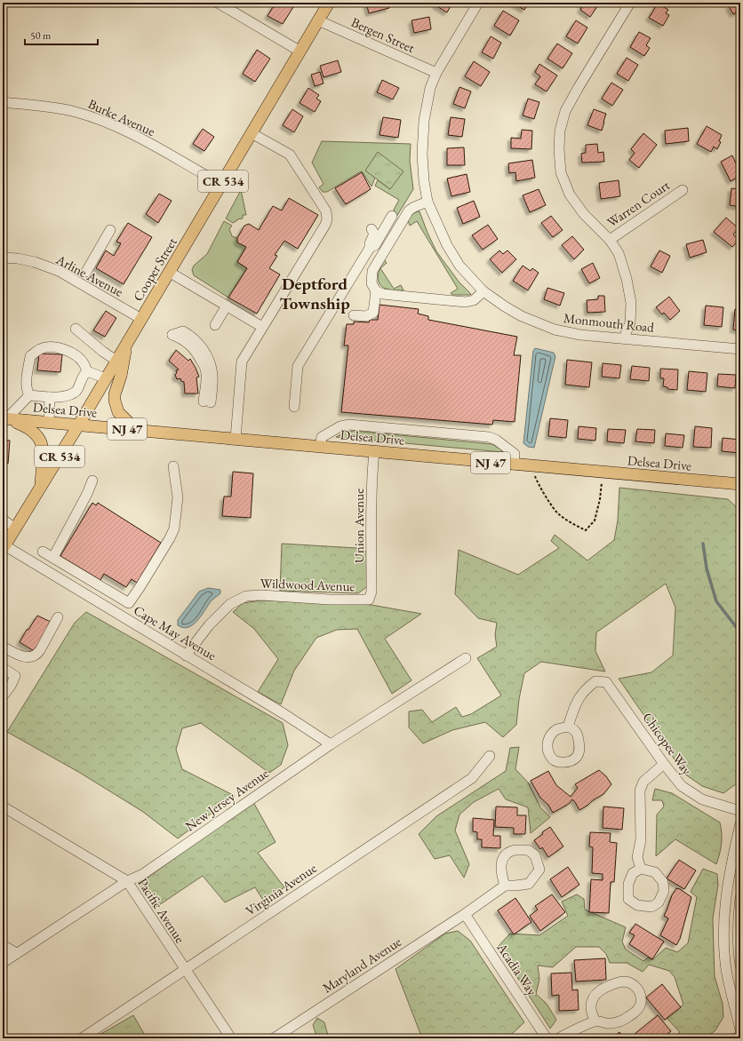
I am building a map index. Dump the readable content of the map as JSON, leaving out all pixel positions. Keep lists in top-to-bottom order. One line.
{"streets":{"main road":["CR 534","Cooper Street","Delsea Drive","NJ 47"],"street":["Bergen Street","Burke Avenue","Warren Court","Arline Avenue","Monmouth Road","Union Avenue","Wildwood Avenue","Cape May Avenue","Chicopee Way","New Jersey Avenue","Virginia Avenue","Pacific Avenue","Maryland Avenue","Acadia Way"]},"crossings":[["Bergen Street","Cooper Street"],["Bergen Street","Monmouth Road"],["Burke Avenue","Cooper Street"],["Cooper Street","Arline Avenue"],["Cooper Street","Delsea Drive"],["Cooper Street","Cape May Avenue"],["Delsea Drive","Union Avenue"],["Union Avenue","Wildwood Avenue"],["Wildwood Avenue","Cape May Avenue"],["Cape May Avenue","New Jersey Avenue"],["New Jersey Avenue","Pacific Avenue"],["Virginia Avenue","Pacific Avenue"],["Maryland Avenue","Acadia Way"]],"districts":["Deptford Township"],"scale_bar":"50 m"}
